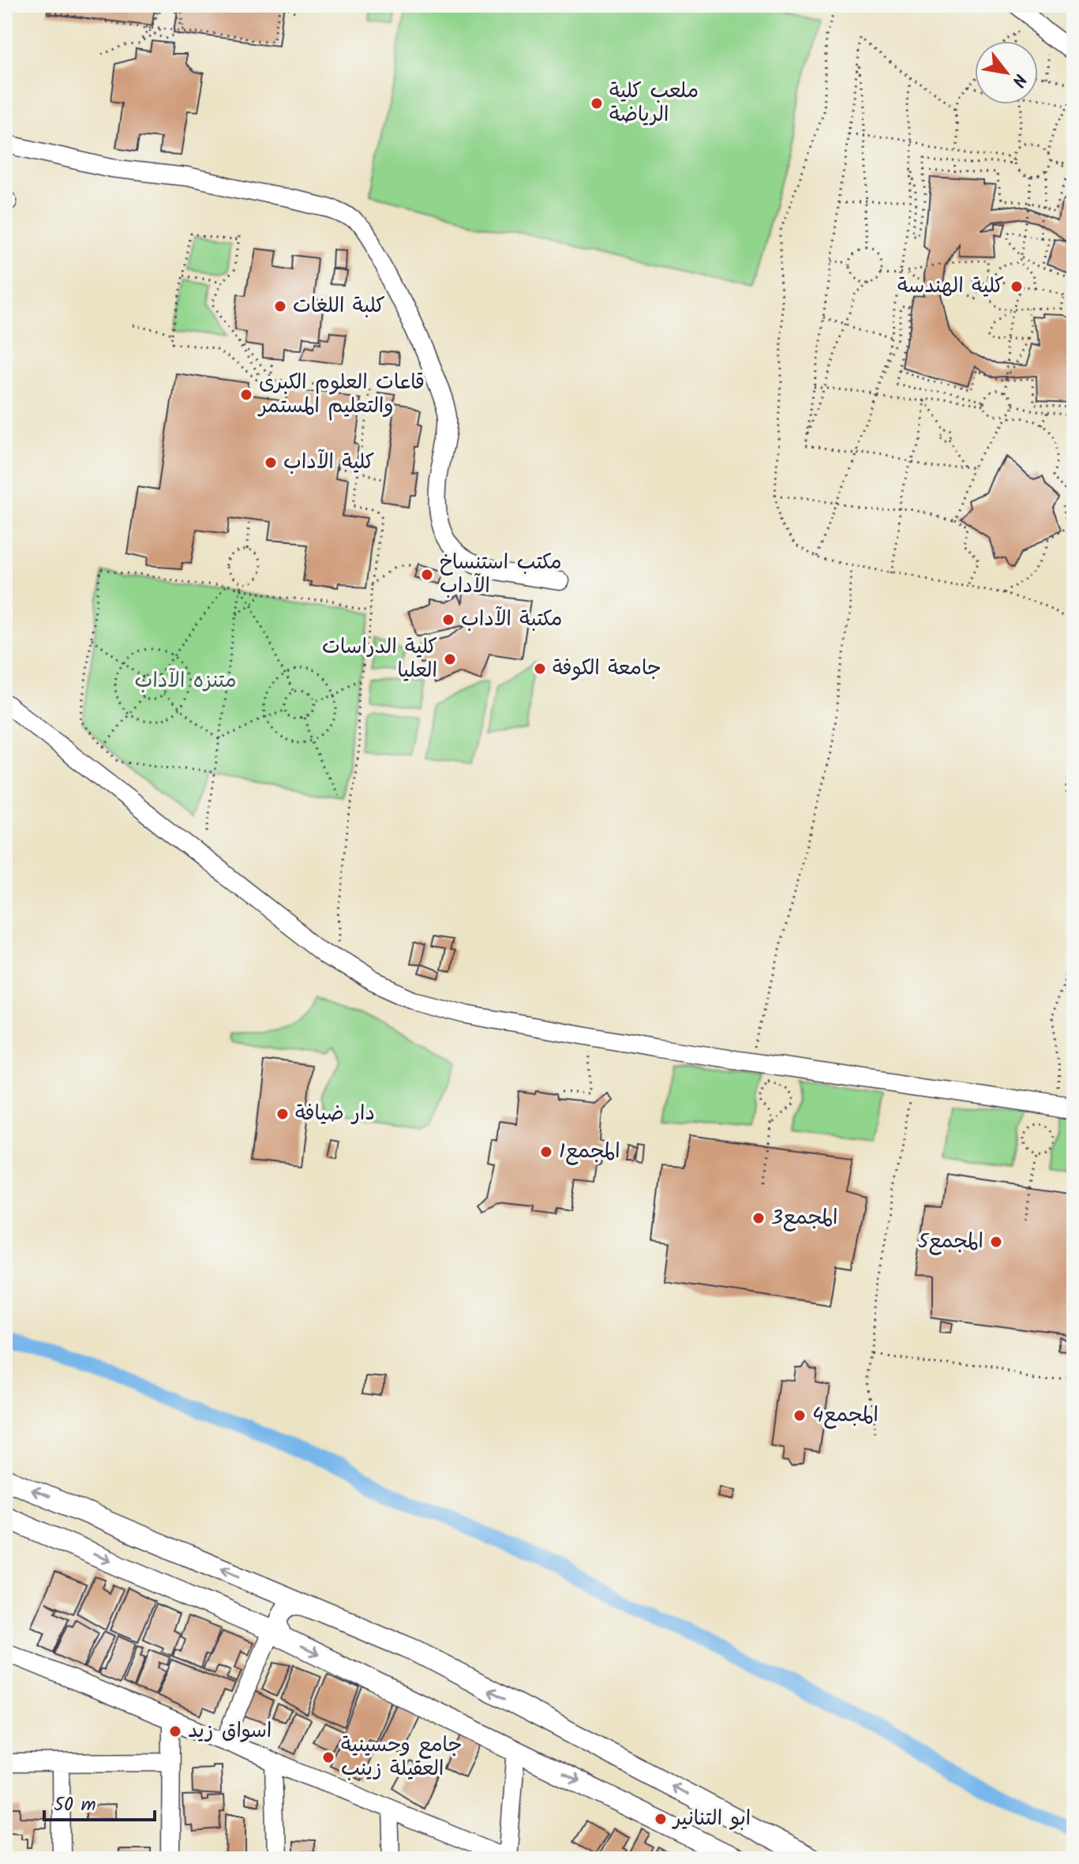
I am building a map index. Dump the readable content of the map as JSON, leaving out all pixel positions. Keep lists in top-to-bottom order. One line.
{"parks":["متنزه الآداب"],"places":["ملعب كلية الرياضة","كلية الهندسة","كلبة اللغات","قاعات العلوم الكبرى والتعليم المستمر","كلية الآداب","مكتب استنساخ الآداب","مكتبة الآداب","كلية الدراسات العليا","جامعة الكوفة","دار ضيافة","المجمع1","المجمع3","المجمع5","المجمع4","اسواق زيد","جامع وحسينية العقيلة زينب","ابو التنانير"],"scale_bar":"50 m","north":"bottom right"}
